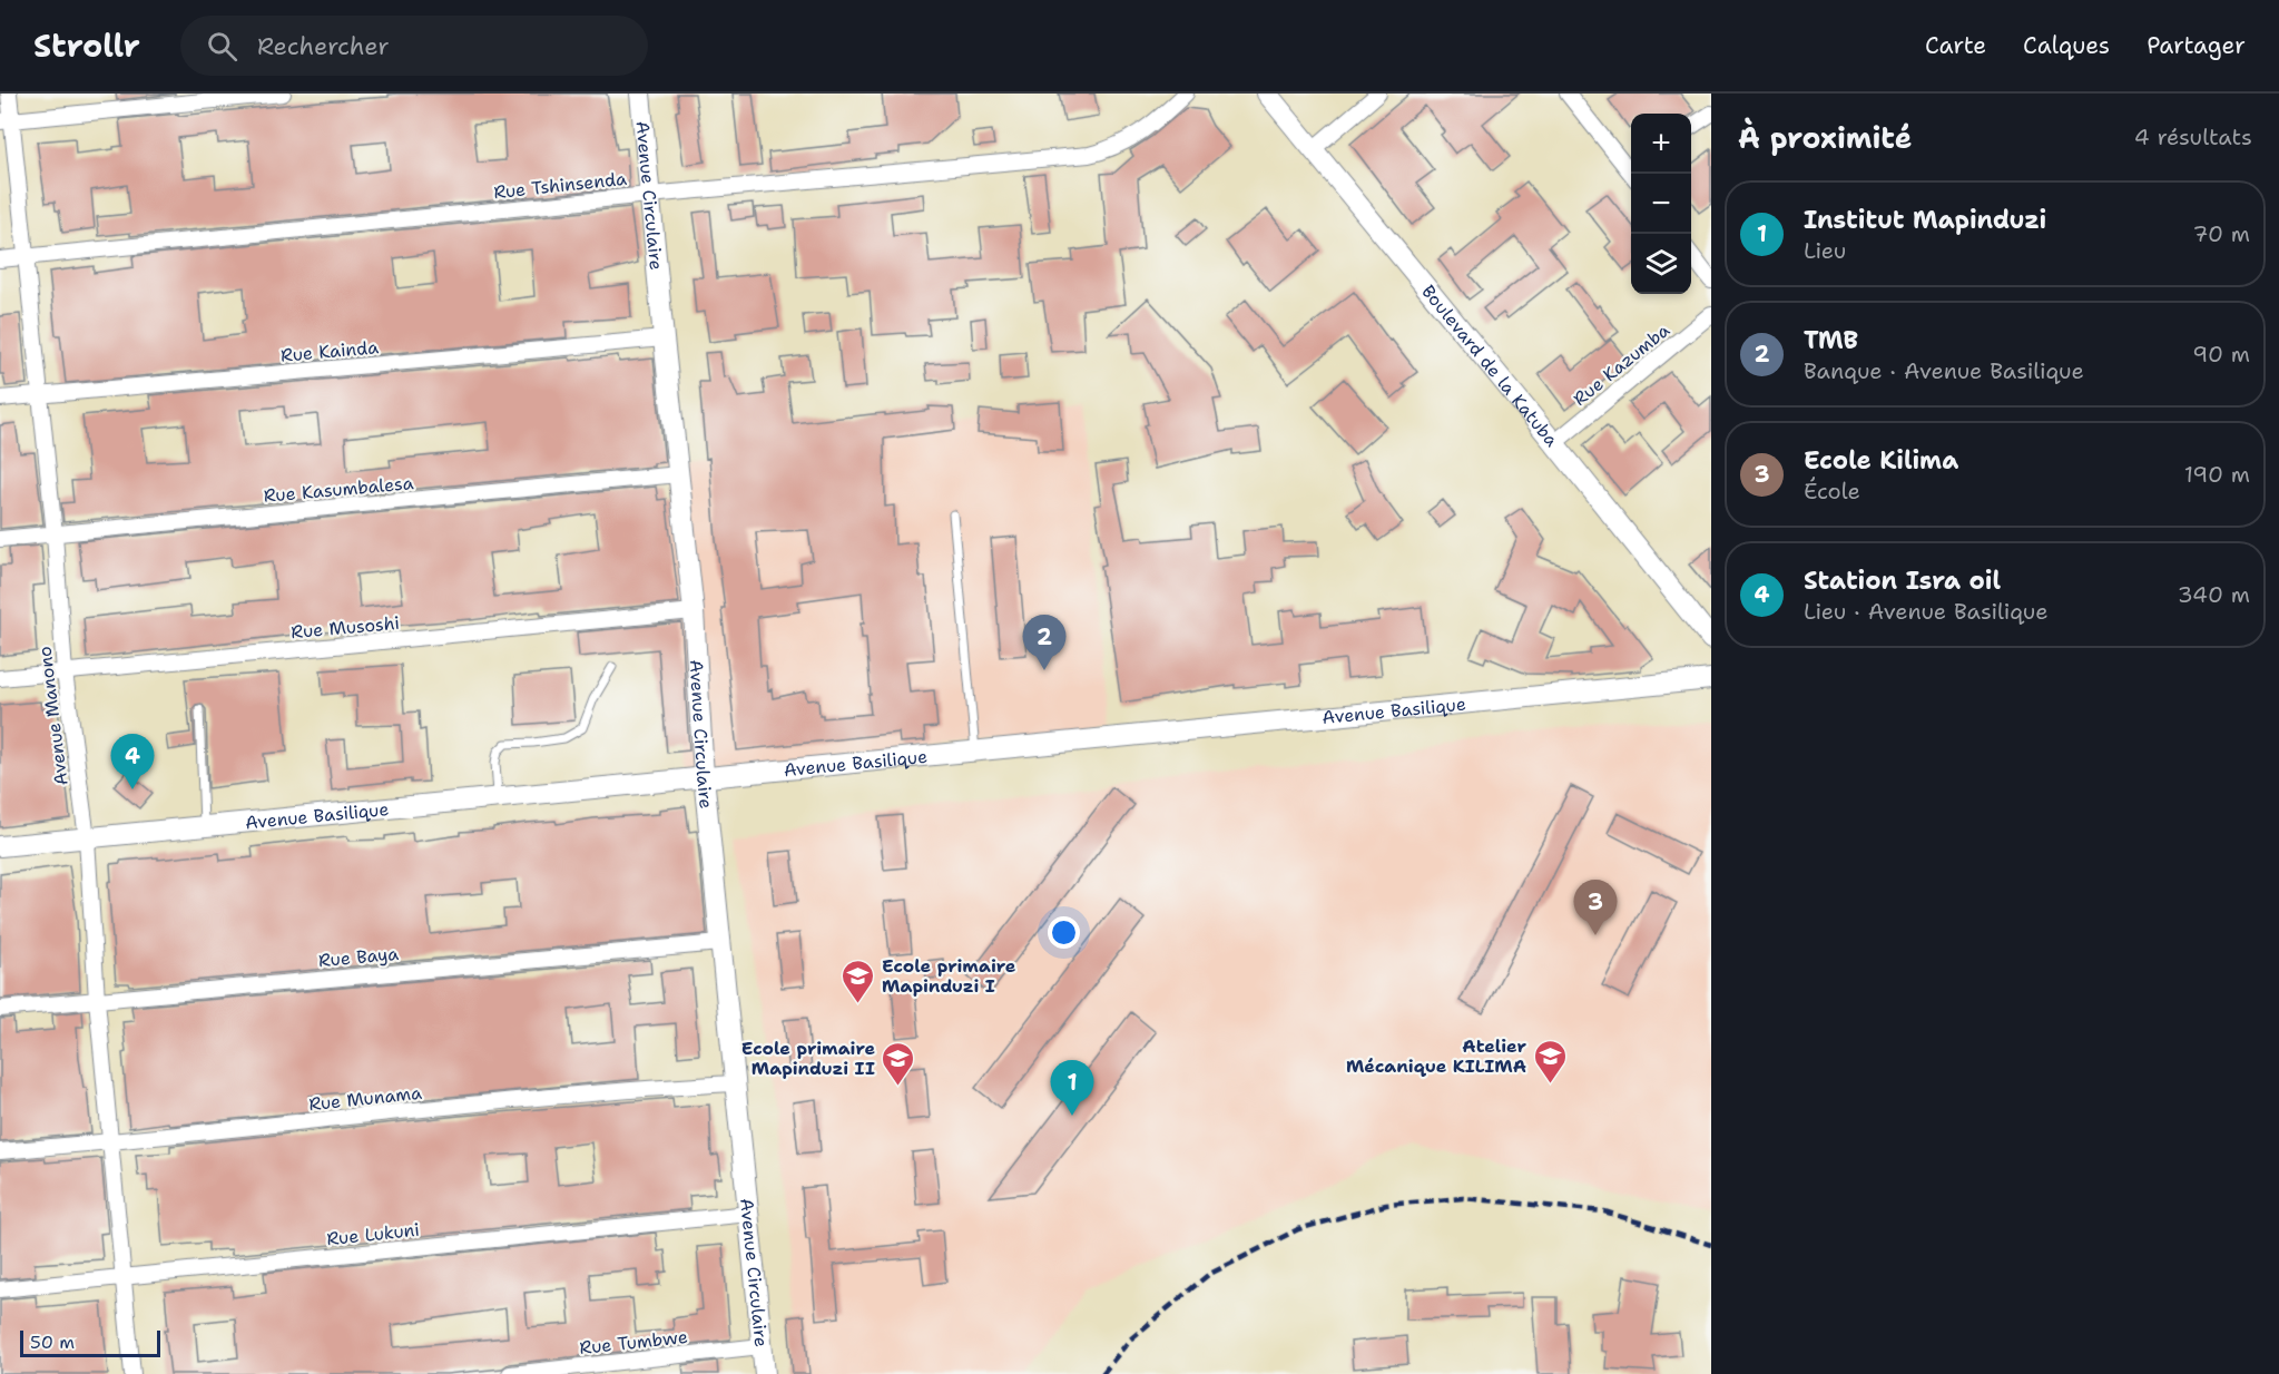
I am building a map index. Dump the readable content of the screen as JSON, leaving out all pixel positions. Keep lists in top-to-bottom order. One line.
{"streets":{"street":["Rue Tshinsenda","Avenue Circulaire","Rue Kainda","Rue Kazumba","Boulevard de la Katuba","Rue Kasumbalesa","Rue Musoshi","Avenue Basilique","Avenue Manono","Rue Baya","Rue Munama","Rue Lukuni","Rue Tumbwe"]},"crossings":[["Rue Tshinsenda","Avenue Circulaire"],["Rue Tshinsenda","Avenue Manono"],["Avenue Circulaire","Rue Kainda"],["Avenue Circulaire","Rue Kasumbalesa"],["Avenue Circulaire","Rue Musoshi"],["Avenue Circulaire","Avenue Basilique"],["Avenue Circulaire","Rue Baya"],["Avenue Circulaire","Rue Munama"],["Avenue Circulaire","Rue Lukuni"],["Avenue Circulaire","Rue Tumbwe"],["Rue Kainda","Avenue Manono"],["Rue Kazumba","Boulevard de la Katuba"],["Rue Kasumbalesa","Avenue Manono"],["Rue Musoshi","Avenue Manono"],["Avenue Basilique","Avenue Manono"],["Avenue Manono","Rue Baya"],["Avenue Manono","Rue Munama"],["Avenue Manono","Rue Lukuni"]],"places":{"school or university":["Ecole primaire Mapinduzi I","Atelier Mécanique KILIMA","Ecole primaire Mapinduzi II"]},"scale_bar":"50 m","page":{"header":"Strollr","search":"Rechercher","nav":["Carte","Calques","Partager"],"heading":["À proximité","4 résultats"],"map_buttons":["+","−"],"list":[{"mark":"1","name":"Institut Mapinduzi","note":"Lieu","value":"70 m"},{"mark":"2","name":"TMB","note":"Banque · Avenue Basilique","value":"90 m"},{"mark":"3","name":"Ecole Kilima","note":"École","value":"190 m"},{"mark":"4","name":"Station Isra oil","note":"Lieu · Avenue Basilique","value":"340 m"}],"pins":["2","4","3","1"],"scale":"50 m"}}
